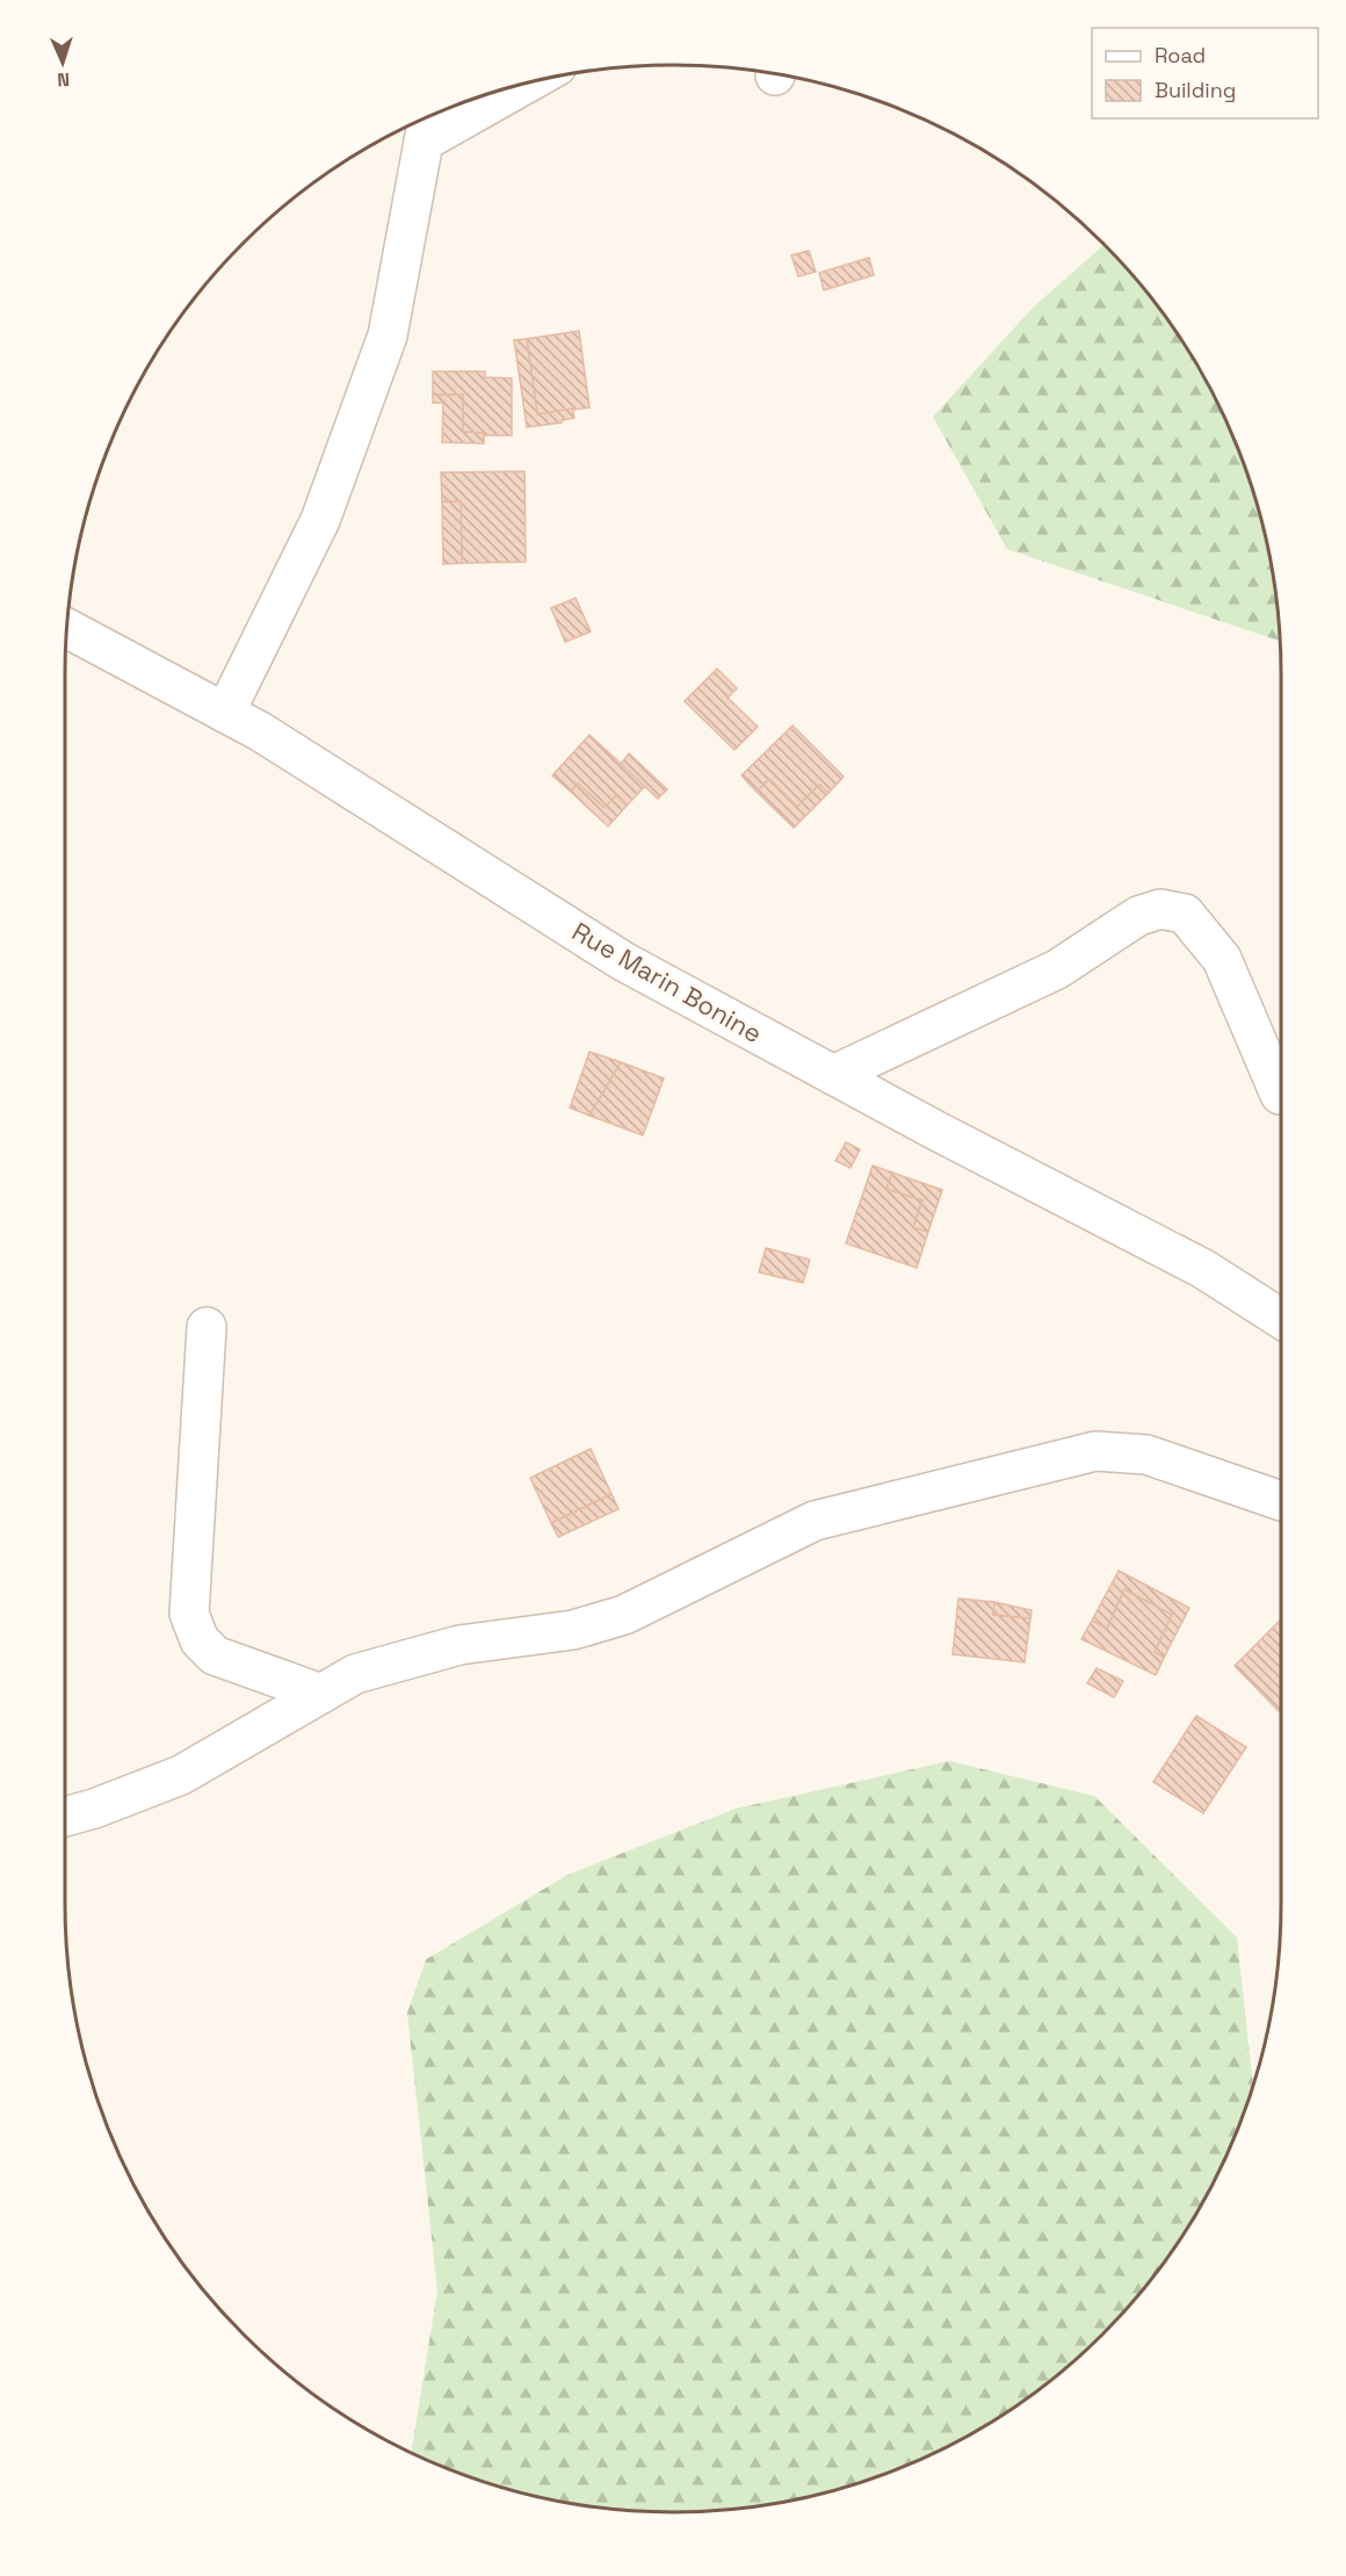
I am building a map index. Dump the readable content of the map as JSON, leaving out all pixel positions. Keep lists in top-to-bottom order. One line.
{"streets":{"street":["Rue Marin Bonine"]},"legend":["Road","Building"],"north":"bottom"}
